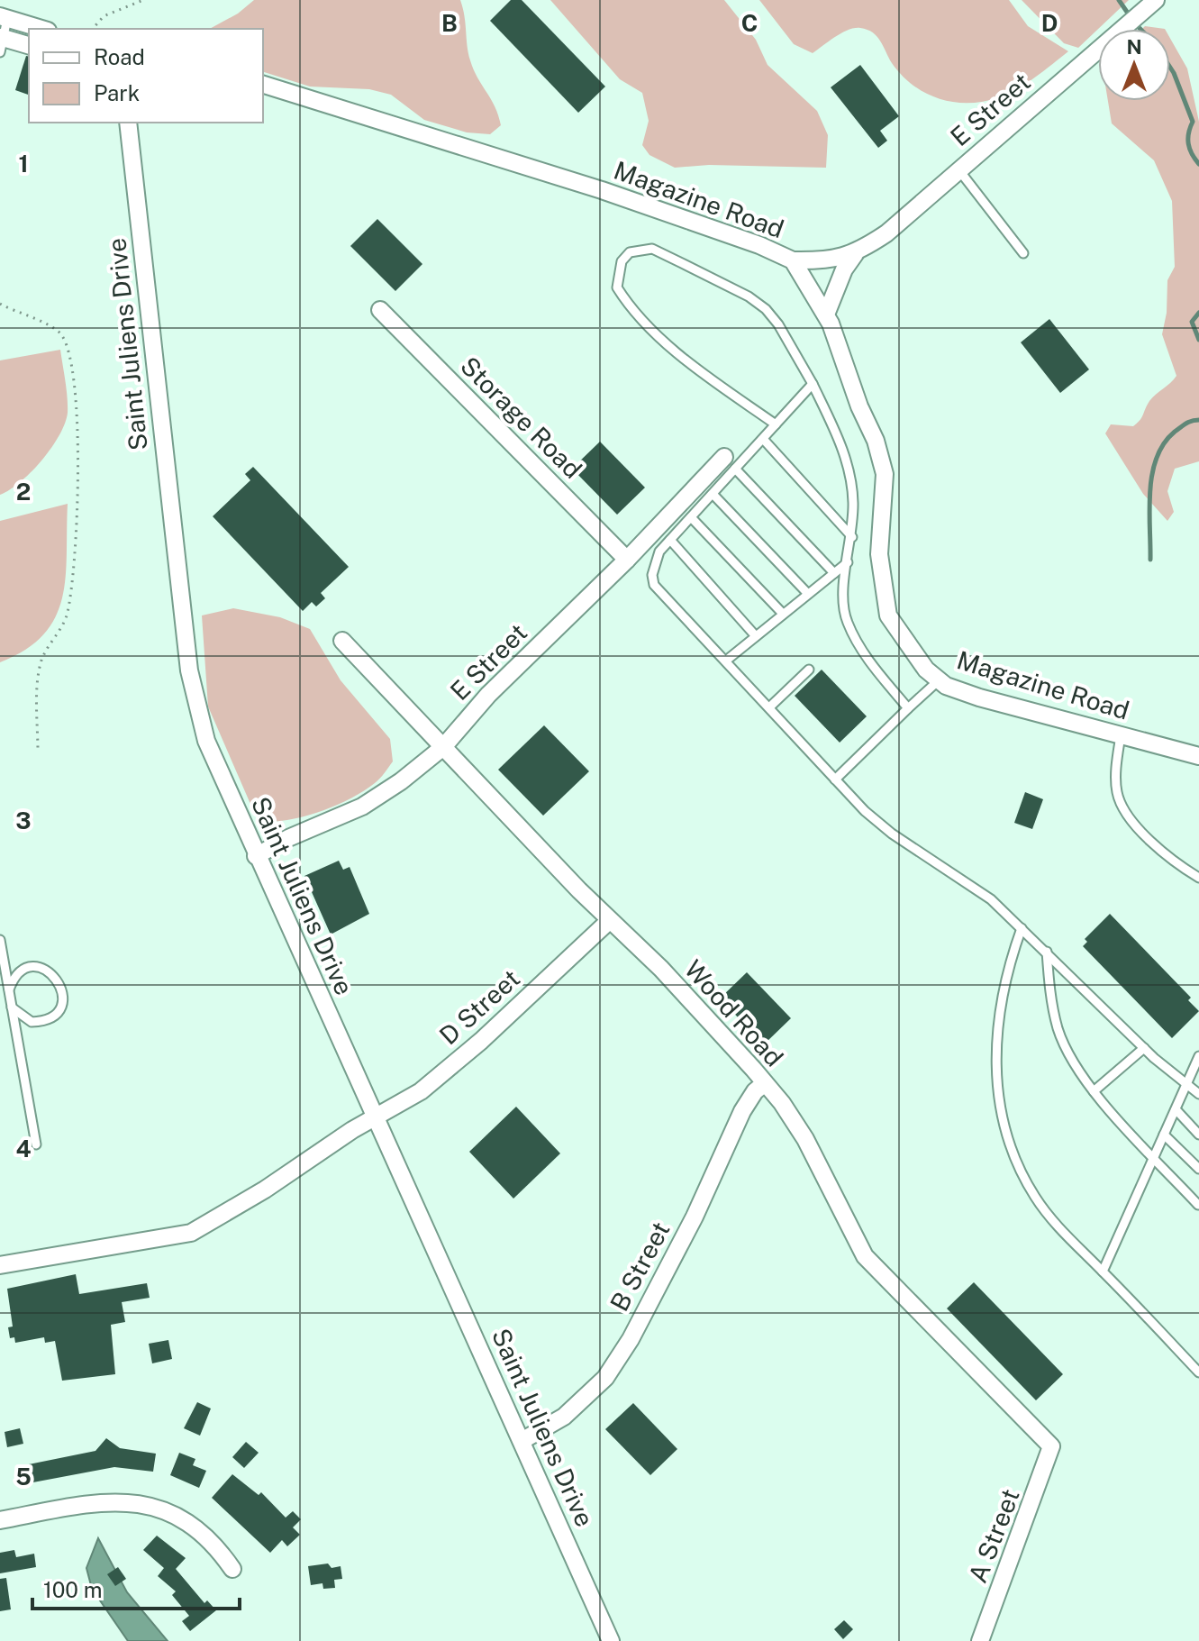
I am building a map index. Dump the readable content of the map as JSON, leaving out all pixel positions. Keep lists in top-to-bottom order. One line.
{"streets":{"street":["E Street","Magazine Road","Saint Juliens Drive","Storage Road","D Street","Wood Road","B Street","A Street"]},"crossings":[["E Street","Magazine Road"],["E Street","Saint Juliens Drive"],["E Street","Storage Road"],["E Street","Wood Road"],["Saint Juliens Drive","D Street"],["Saint Juliens Drive","B Street"],["D Street","Wood Road"],["Wood Road","B Street"],["Wood Road","A Street"]],"legend":["Road","Park"],"scale_bar":"100 m","north":"top","grid":{"columns":["B","C","D"],"rows":["1","2","3","4","5"]}}
